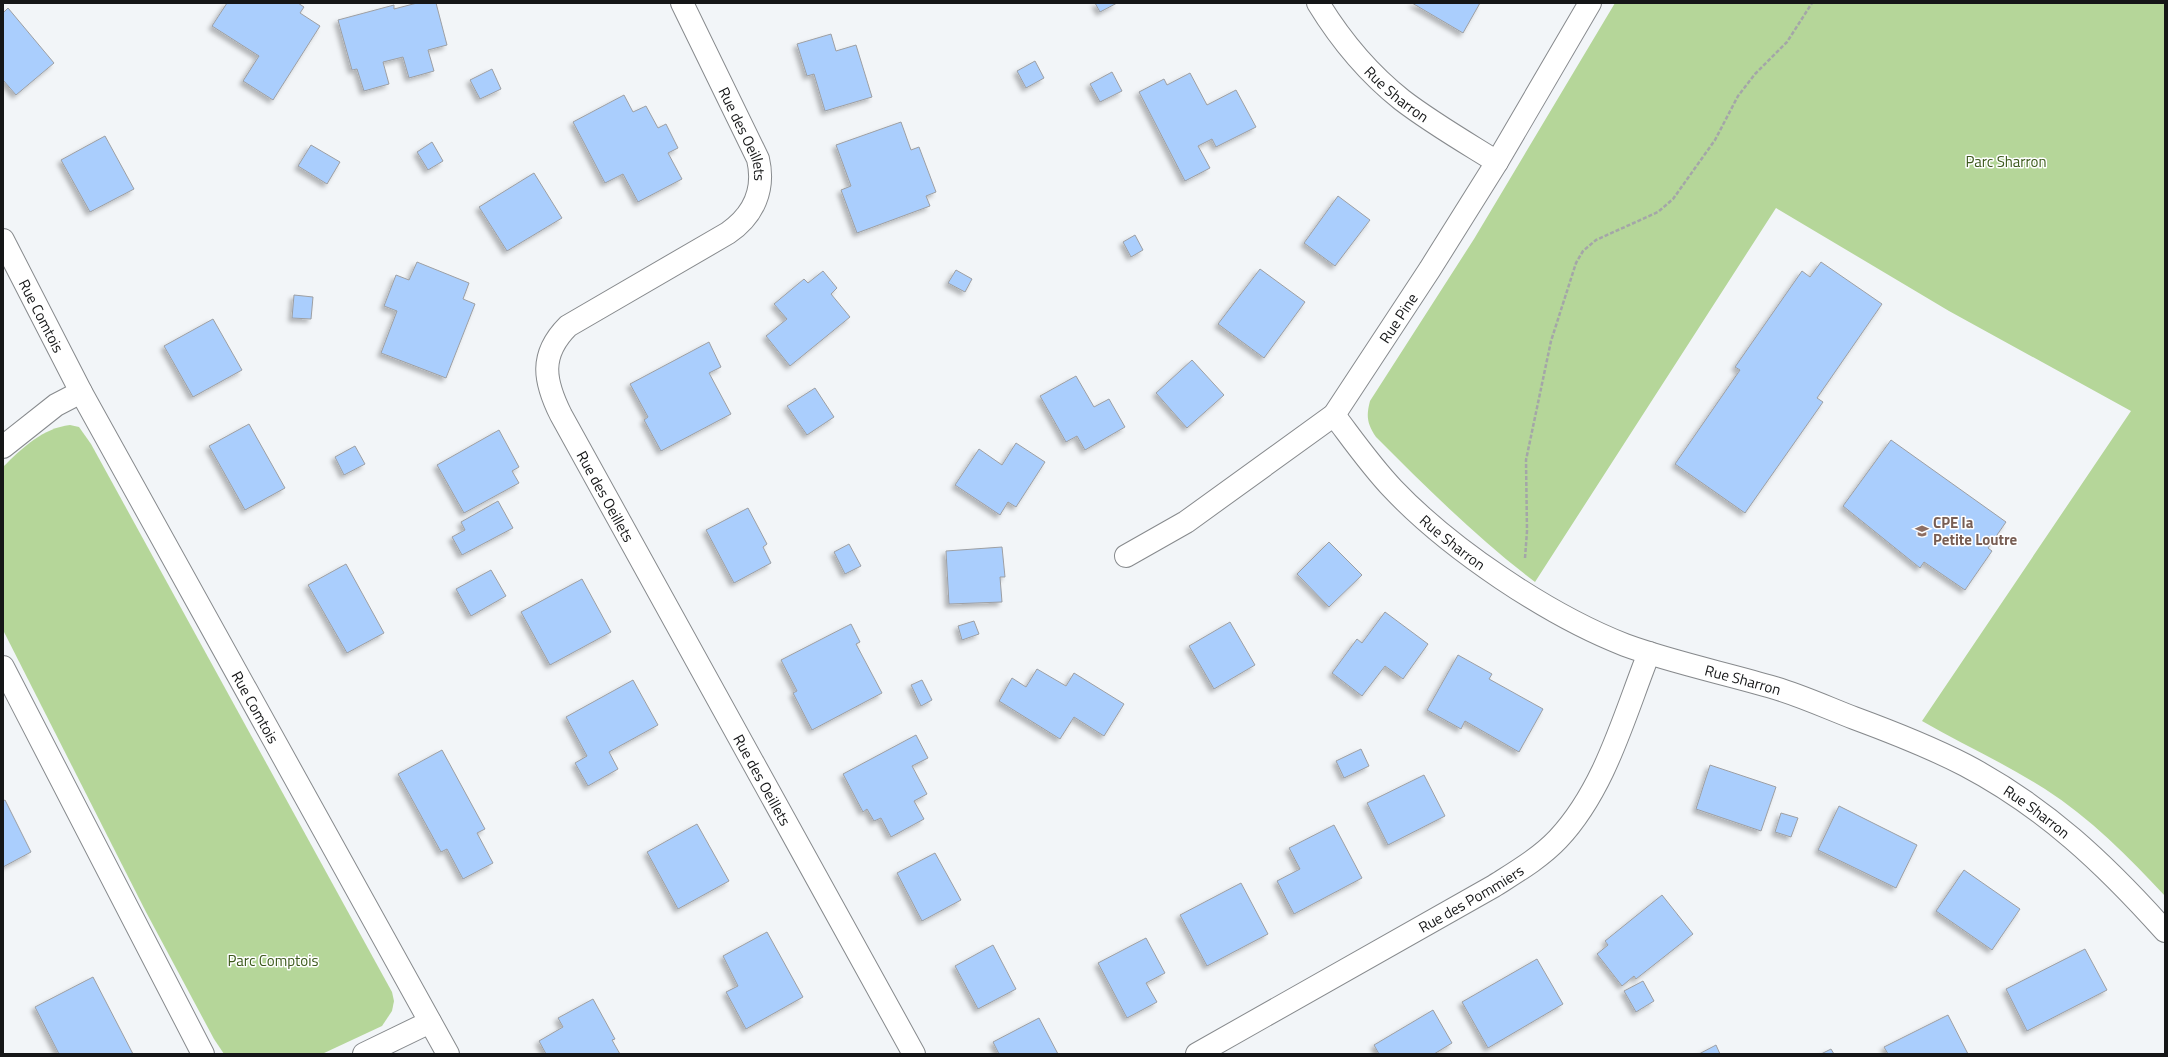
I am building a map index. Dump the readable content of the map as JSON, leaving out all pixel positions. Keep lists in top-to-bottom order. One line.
{"streets":{"street":["Rue Sharron","Rue des Oeillets","Rue Comtois","Rue Pine","Rue des Pommiers"]},"crossings":[["Rue Sharron","Rue Pine"],["Rue Sharron","Rue des Pommiers"]],"parks":["Parc Sharron","Parc Comptois"],"places":{"school or university":["CPE la Petite Loutre"]}}
